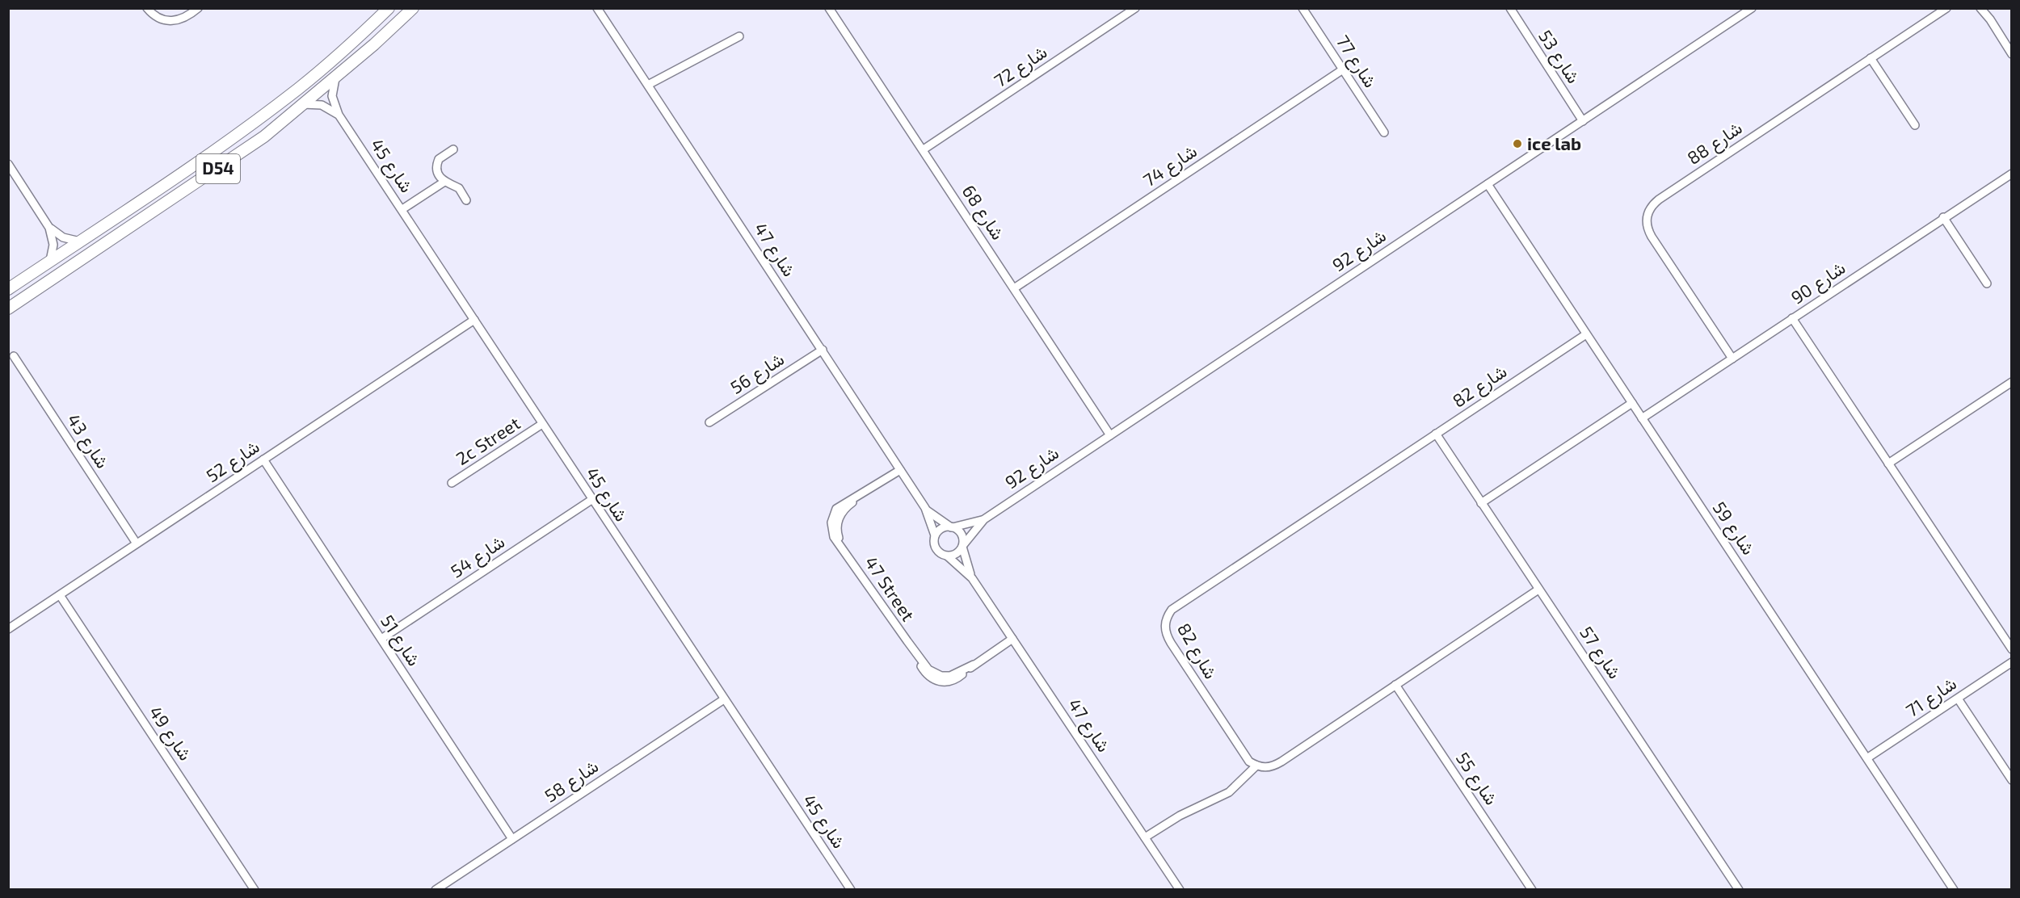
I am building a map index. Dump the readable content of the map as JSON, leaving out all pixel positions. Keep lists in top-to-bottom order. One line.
{"streets":{"main road":["D54"],"street":["شارع 53","شارع 77","شارع 72","شارع 88","شارع 45","شارع 74","شارع 68","شارع 47","شارع 92","شارع 90","شارع 56","شارع 82","شارع 43","2c Street","شارع 52","شارع 59","شارع 54","47 Street","شارع 51","شارع 57","شارع 71","شارع 49","شارع 55","شارع 58"]},"crossings":[["شارع 53","شارع 92"],["شارع 77","شارع 74"],["شارع 72","شارع 68"],["شارع 88","شارع 90"],["شارع 45","D54"],["شارع 45","2c Street"],["شارع 45","شارع 52"],["شارع 45","شارع 54"],["شارع 45","شارع 58"],["شارع 74","شارع 68"],["شارع 68","شارع 92"],["شارع 47","شارع 92"],["شارع 47","شارع 56"],["شارع 47","47 Street"],["شارع 92","شارع 59"],["شارع 90","شارع 59"],["شارع 82","شارع 59"],["شارع 82","شارع 57"],["شارع 43","شارع 52"],["شارع 52","شارع 51"],["شارع 52","شارع 49"],["شارع 59","شارع 71"],["شارع 54","شارع 51"],["شارع 51","شارع 58"]],"places":["ice lab"]}
